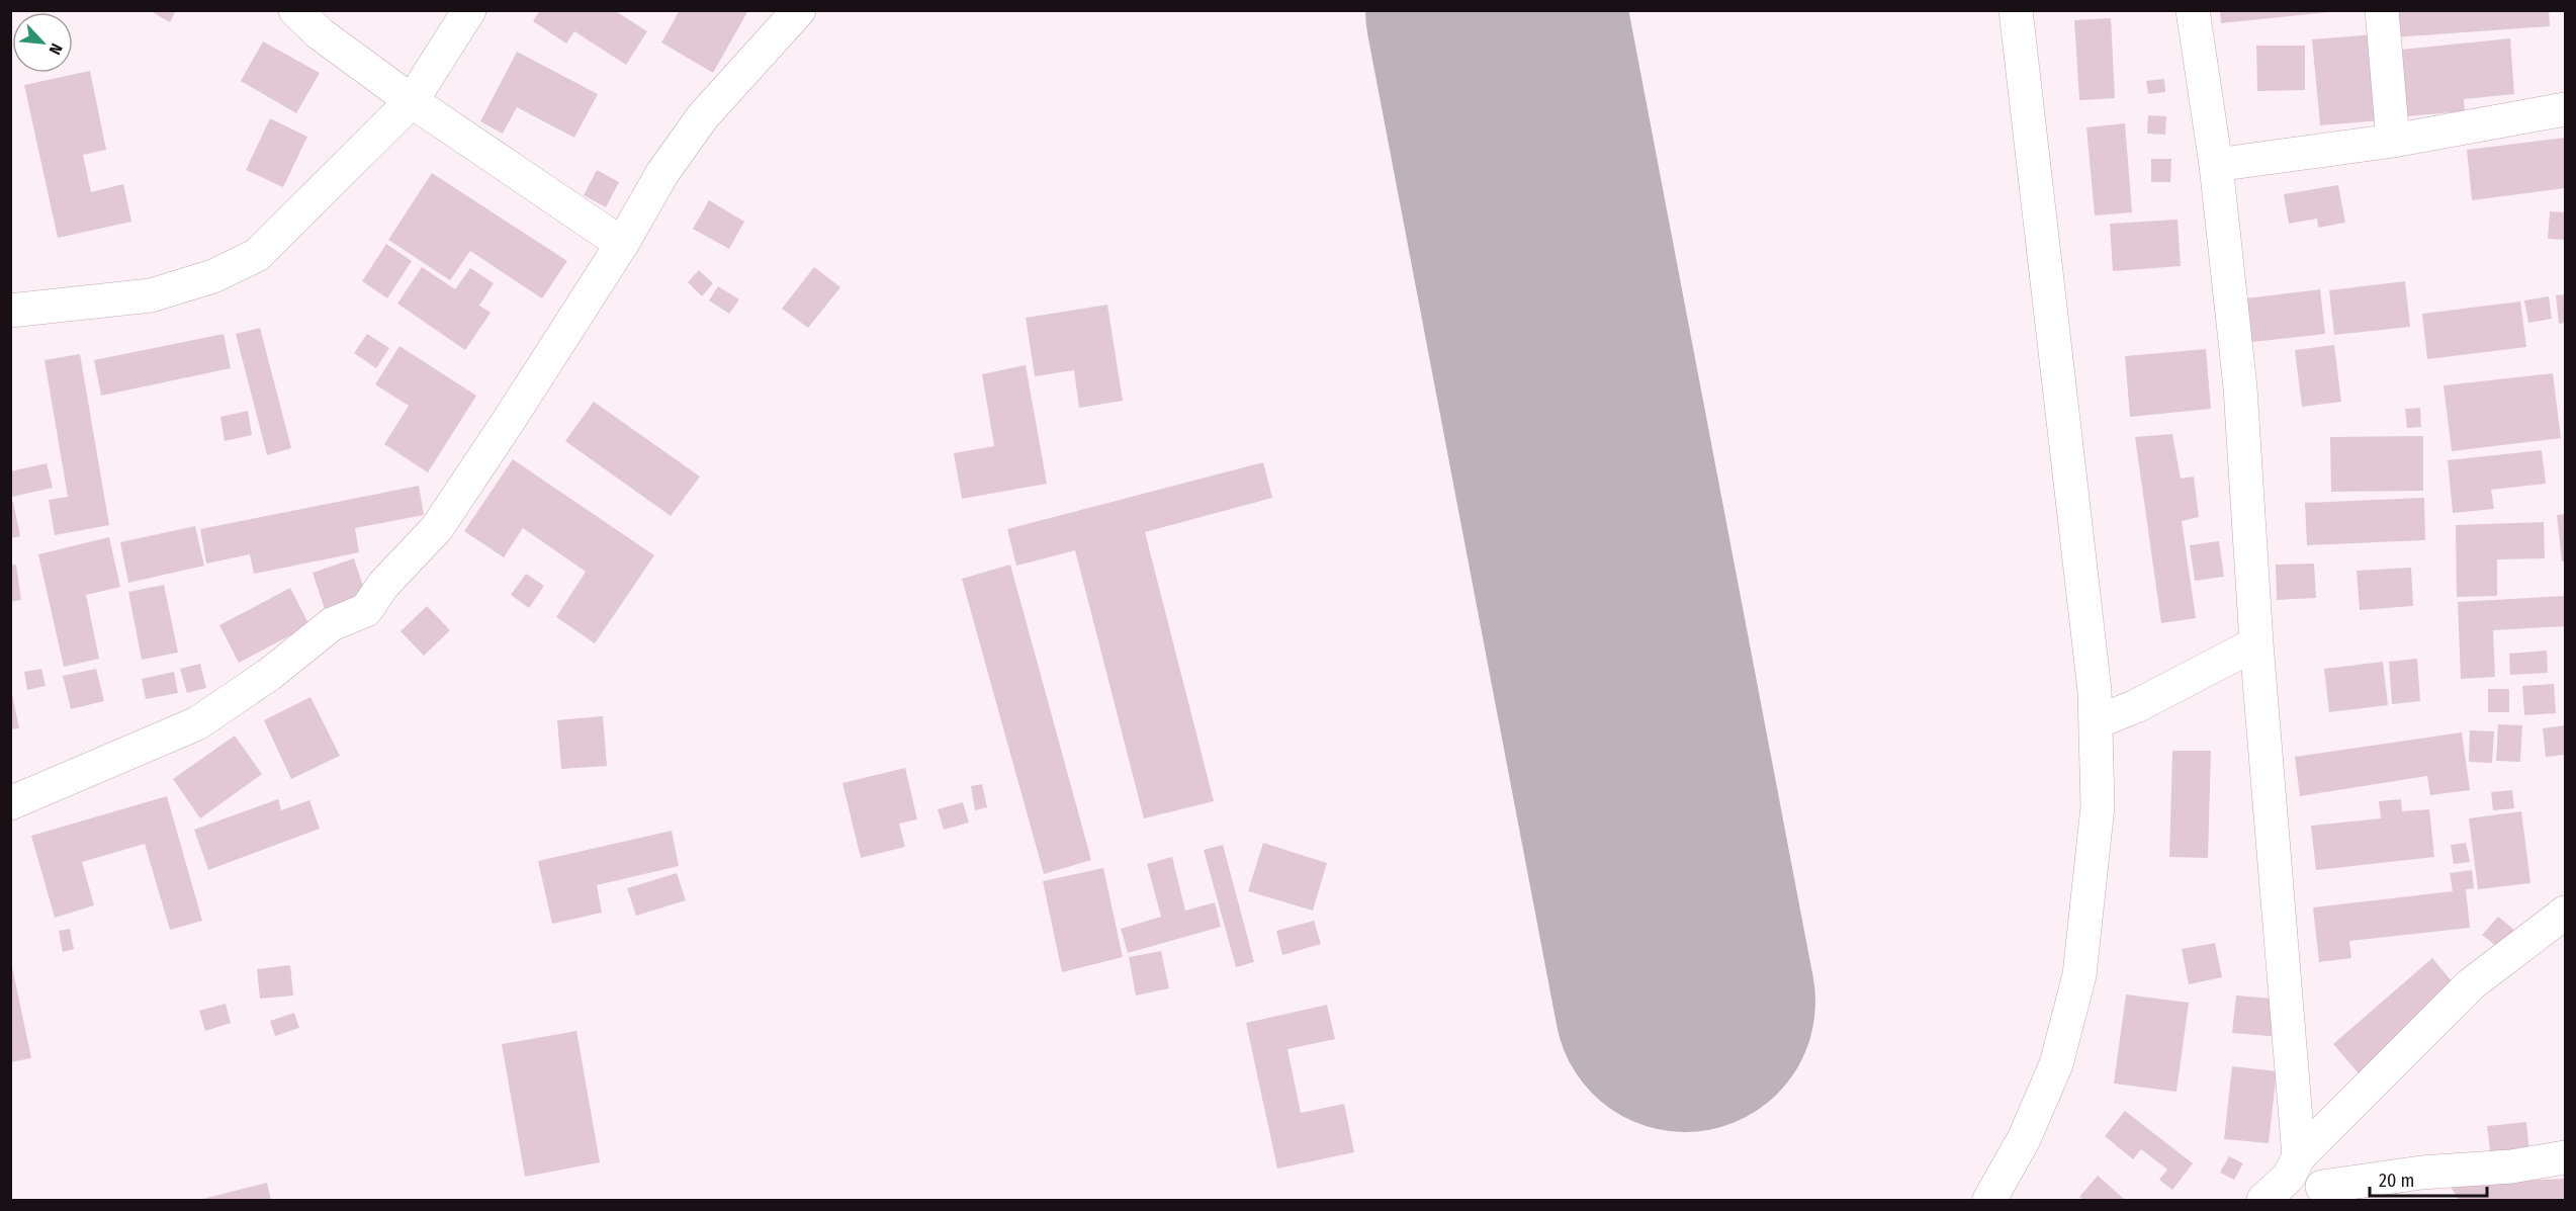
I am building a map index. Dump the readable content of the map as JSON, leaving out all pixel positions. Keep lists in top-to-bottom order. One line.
{"scale_bar":"20 m","north":"bottom right"}
